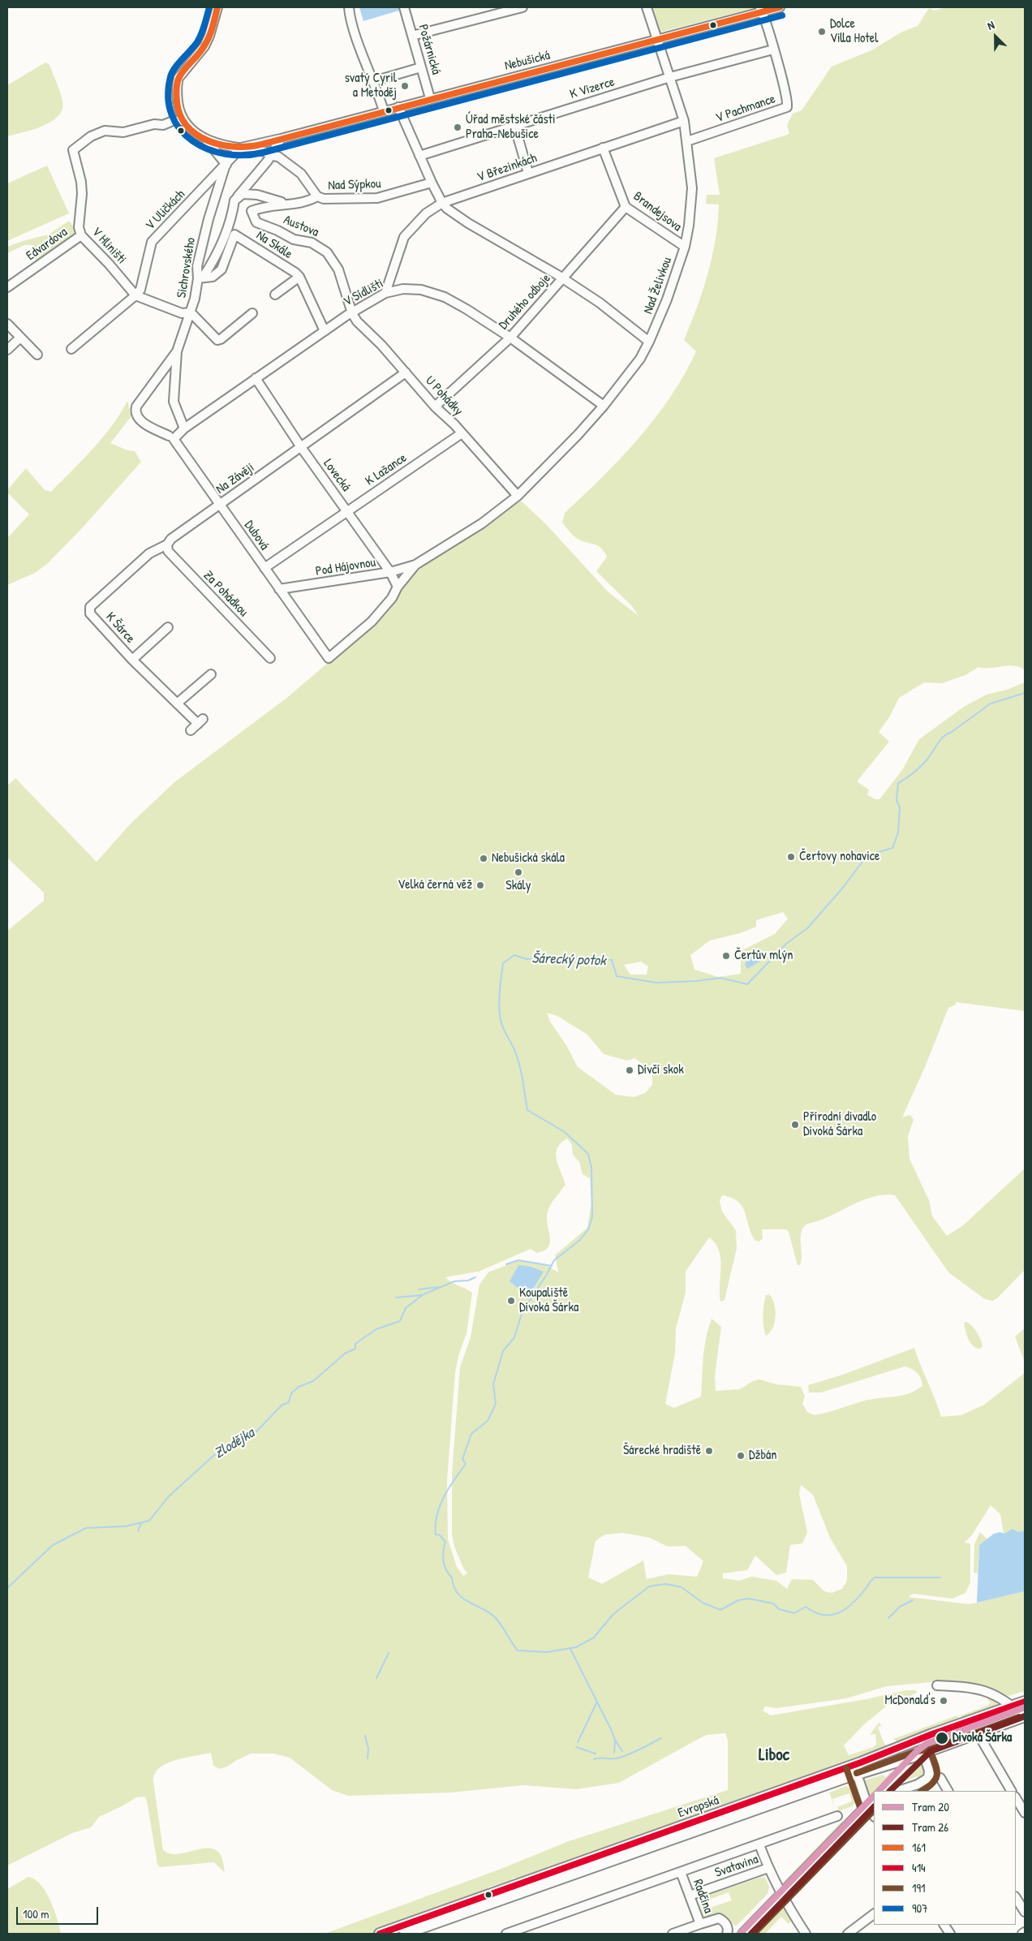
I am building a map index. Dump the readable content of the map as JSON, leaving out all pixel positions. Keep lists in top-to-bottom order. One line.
{"streets":{"main road":["Evropská"],"street":["Požárnická","Nebušická","K Vizerce","V Pachmance","V Březinkách","Nad Sýpkou","V Uličkách","Brandejsova","Austova","Edvardova","Na Skále","V Hliništi","Sichrovského","Nad Želivkou","V Sídlišti","Druhého odboje","U Pohádky","K Lažance","Lovecká","Na Závěji","Dubová","Pod Hájovnou","Za Pohádkou","K Šárce","Svatavina","Radčina"]},"crossings":[["Požárnická","Nebušická"],["Nebušická","V Pachmance"],["Nebušická","Nad Sýpkou"],["Nebušická","V Uličkách"],["Nebušická","Nad Želivkou"],["K Vizerce","V Pachmance"],["K Vizerce","Nad Želivkou"],["V Pachmance","Nad Želivkou"],["V Březinkách","Brandejsova"],["V Březinkách","Nad Želivkou"],["V Březinkách","V Sídlišti"],["Nad Sýpkou","V Uličkách"],["Nad Sýpkou","Austova"],["V Uličkách","V Hliništi"],["V Uličkách","Sichrovského"],["Brandejsova","Nad Želivkou"],["Brandejsova","Druhého odboje"],["Austova","V Sídlišti"],["Austova","U Pohádky"],["Edvardova","V Hliništi"],["Na Skále","Sichrovského"],["Na Skále","V Sídlišti"],["V Hliništi","Sichrovského"],["Sichrovského","V Sídlišti"],["Sichrovského","Dubová"],["Nad Želivkou","V Sídlišti"],["Nad Želivkou","U Pohádky"],["Nad Želivkou","Pod Hájovnou"],["V Sídlišti","Druhého odboje"],["V Sídlišti","U Pohádky"],["V Sídlišti","Lovecká"],["V Sídlišti","Dubová"],["Druhého odboje","U Pohádky"],["U Pohádky","K Lažance"],["U Pohádky","Na Závěji"],["U Pohádky","Pod Hájovnou"],["K Lažance","Lovecká"],["K Lažance","Dubová"],["Lovecká","Na Závěji"],["Lovecká","Pod Hájovnou"],["Na Závěji","Dubová"],["Na Závěji","Za Pohádkou"],["Na Závěji","K Šárce"],["Dubová","Pod Hájovnou"],["Svatavina","Radčina"]],"districts":["Liboc"],"water":["Šárecký potok","Zlodějka"],"places":["Dolce Villa Hotel","svatý Cyril a Metoděj","Úřad městské části Praha-Nebušice","Čertovy nohavice","Nebušická skála","Skály","Velká černá věž","Čertův mlýn","Dívčí skok","Přírodní divadlo Divoká Šárka","Koupaliště Divoká Šárka","Šárecké hradiště","Džbán","McDonald's","Divoká Šárka"],"lines":["transit line 161","transit line 907","transit line 414","tram line 20","tram line 26","transit line 191"],"legend":["Tram 20","Tram 26","161","414","191","907"],"scale_bar":"100 m","north":"top left"}
